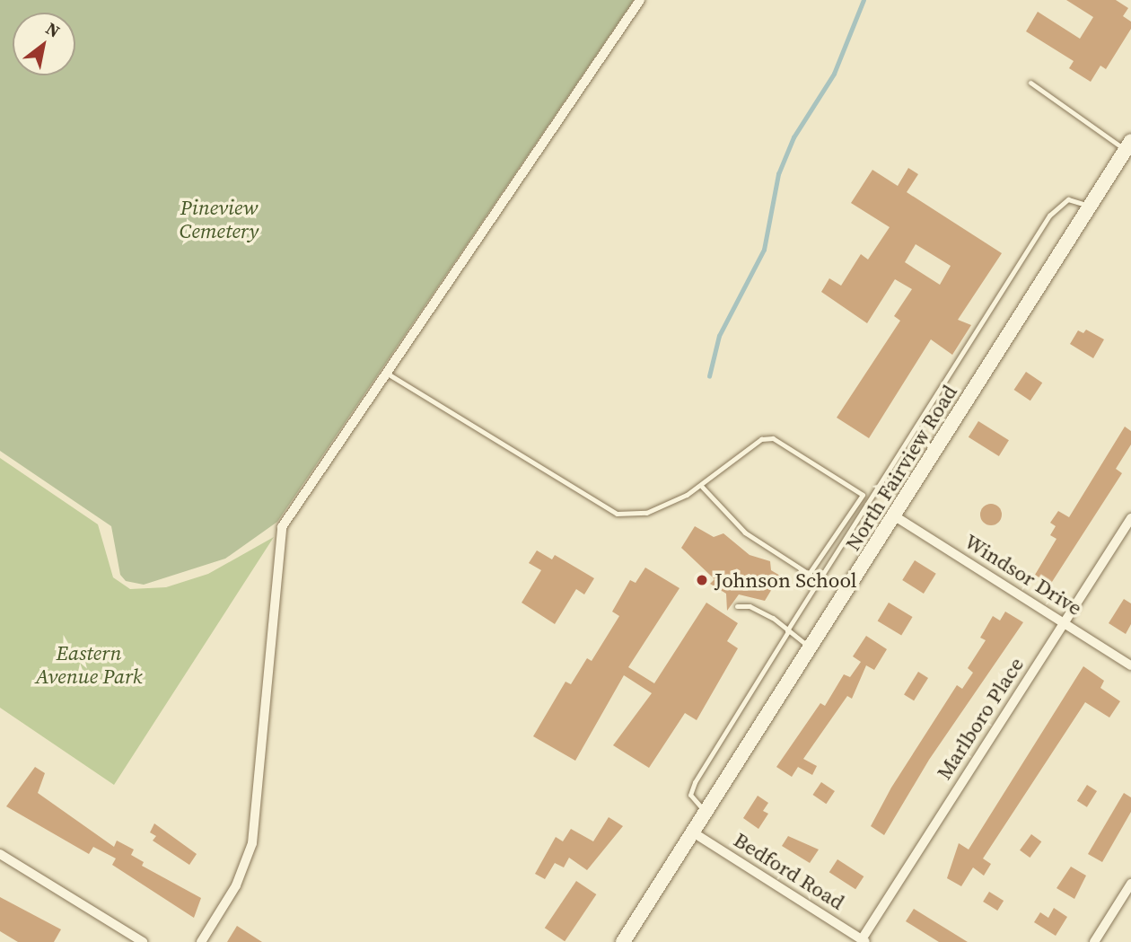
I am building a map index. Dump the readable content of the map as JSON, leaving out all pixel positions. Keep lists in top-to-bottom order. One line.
{"streets":{"main road":["North Fairview Road"],"street":["Windsor Drive","Marlboro Place","Bedford Road"]},"crossings":[["North Fairview Road","Windsor Drive"],["North Fairview Road","Bedford Road"],["Windsor Drive","Marlboro Place"],["Marlboro Place","Bedford Road"]],"parks":["Pineview Cemetery","Eastern Avenue Park"],"places":["Johnson School"],"north":"top right"}
